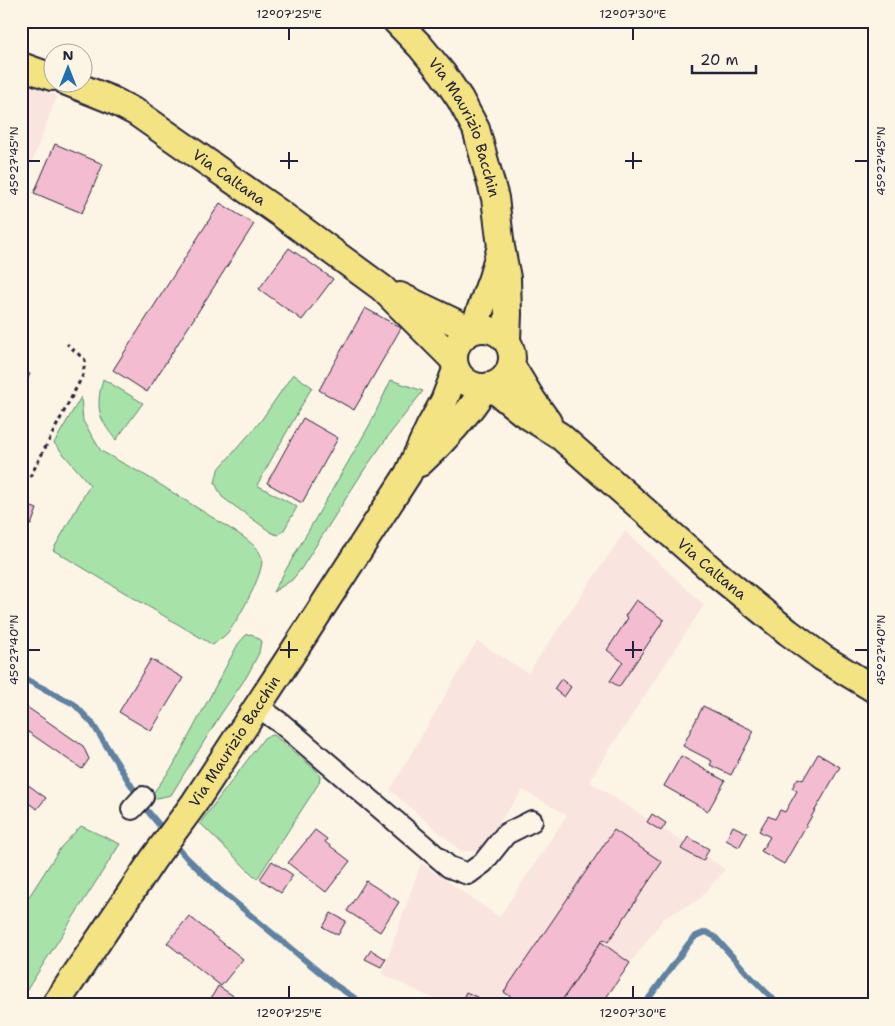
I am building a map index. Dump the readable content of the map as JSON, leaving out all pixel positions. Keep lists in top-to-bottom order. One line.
{"streets":{"main road":["Via Maurizio Bacchin","Via Caltana"]},"crossings":[["Via Maurizio Bacchin","Via Caltana"]],"scale_bar":"20 m","north":"top","coordinates":["12°07'25\"E","12°07'30\"E","45°27'45\"N","45°27'40\"N"]}
